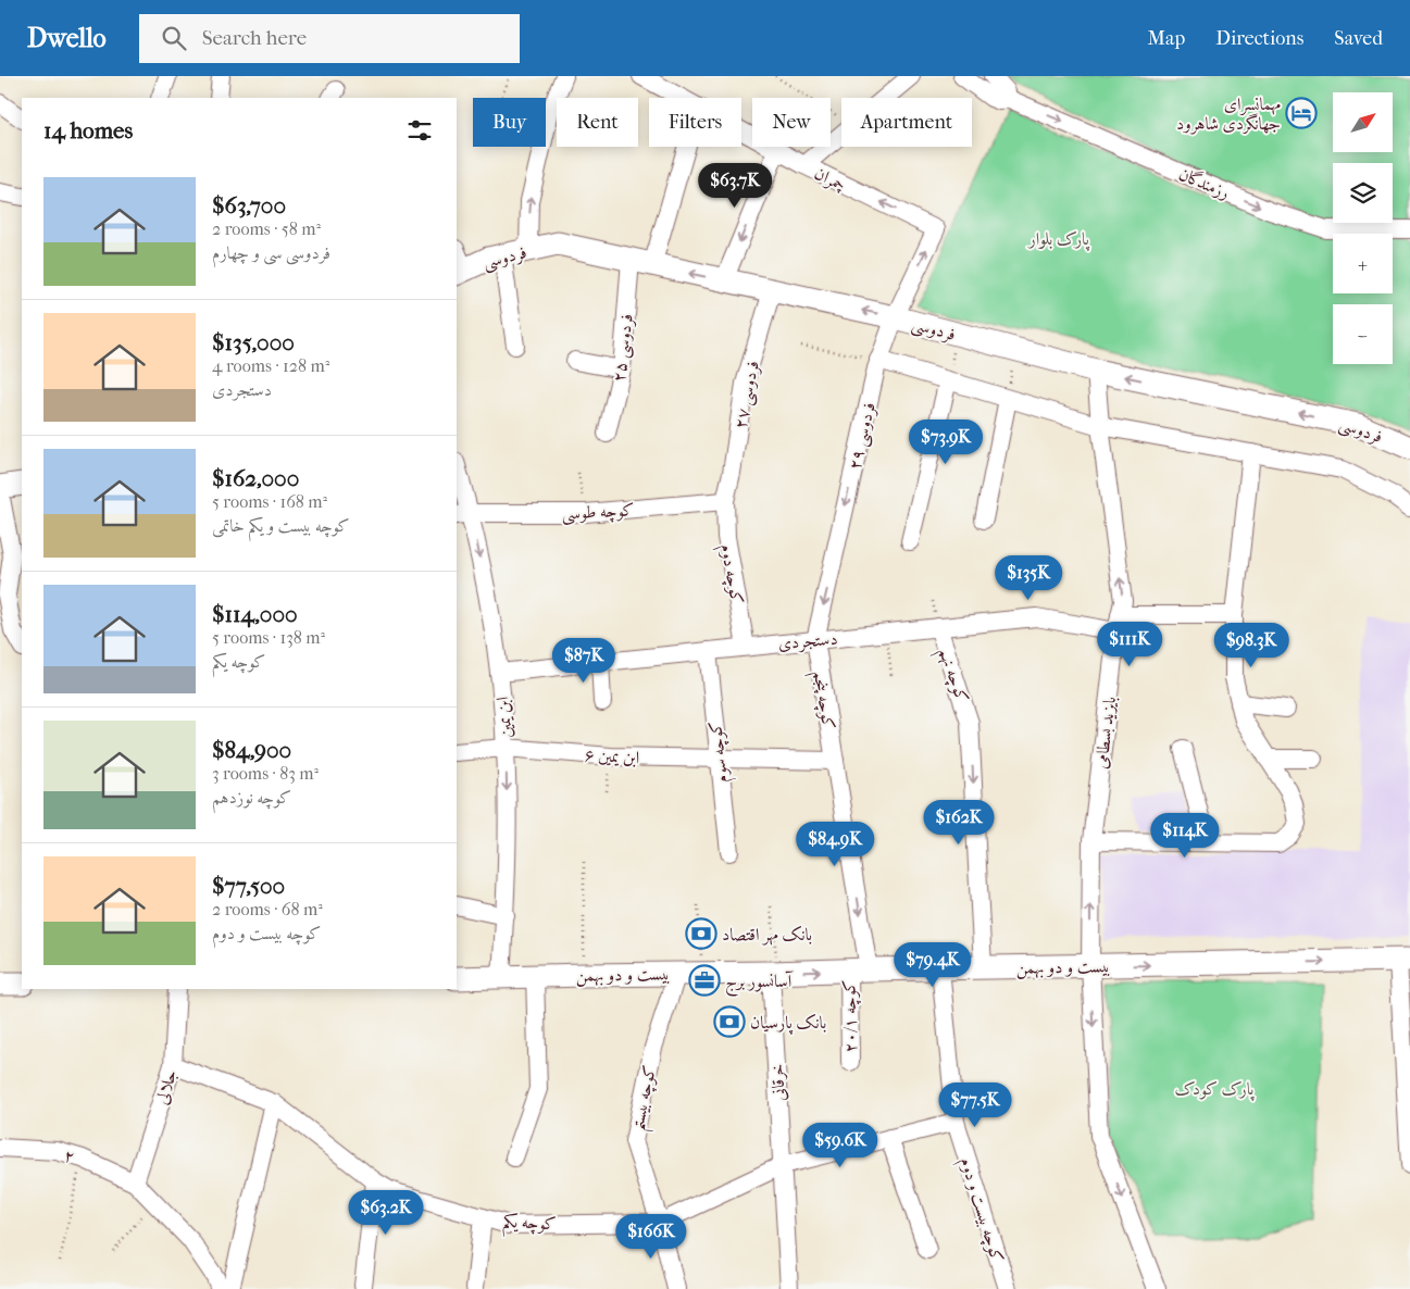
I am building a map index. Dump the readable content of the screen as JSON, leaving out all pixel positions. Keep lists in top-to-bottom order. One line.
{"streets":{"main road":["فردوسی","بیست و دو بهمن"],"street":["چمران","رزمندگان","فردوسی ۲۵","فردوسی ۲۷","فردوسی ۲۹","کوچه طوسی","کوچه دوم","دستجردی","کوچه نهم","کوچه پنجم","ابن یمین","بایزید بسطامی","کوچه سوم","ابن یمین ۶","کوچه ۲۰/۱","خرقانی","جلالی","کوچه بیستم","۲","کوچه بیست و دوم","کوچه یکم"]},"crossings":[["چمران","فردوسی ۲۹"],["فردوسی","فردوسی ۲۵"],["فردوسی","فردوسی ۲۷"],["فردوسی","فردوسی ۲۹"],["فردوسی","بایزید بسطامی"],["فردوسی ۲۷","کوچه طوسی"],["فردوسی ۲۷","کوچه دوم"],["فردوسی ۲۹","دستجردی"],["فردوسی ۲۹","کوچه پنجم"],["کوچه طوسی","کوچه دوم"],["کوچه طوسی","ابن یمین"],["کوچه دوم","دستجردی"],["دستجردی","کوچه نهم"],["دستجردی","کوچه پنجم"],["دستجردی","ابن یمین"],["دستجردی","بایزید بسطامی"],["دستجردی","کوچه سوم"],["کوچه نهم","بیست و دو بهمن"],["کوچه پنجم","بیست و دو بهمن"],["کوچه پنجم","کوچه ۲۰/۱"],["ابن یمین","ابن یمین ۶"],["ابن یمین","بیست و دو بهمن"],["بایزید بسطامی","بیست و دو بهمن"],["کوچه سوم","ابن یمین ۶"],["بیست و دو بهمن","کوچه ۲۰/۱"],["بیست و دو بهمن","خرقانی"],["بیست و دو بهمن","کوچه بیستم"],["بیست و دو بهمن","کوچه بیست و دوم"],["خرقانی","کوچه یکم"],["جلالی","۲"],["جلالی","کوچه یکم"],["کوچه بیستم","کوچه یکم"]],"one_way":["چمران","رزمندگان","فردوسی","کوچه نهم","کوچه پنجم","ابن یمین","بیست و دو بهمن"],"parks":["پارک بلوار","پارک کودک"],"places":{"hotel":["مهمانسرای جهانگردی شاهرود"],"bank":["بانک مهر اقتصاد","بانک پارسیان"],"office":["آسانسور برج"]},"north":"top right","page":{"header":"Dwello","search":"Search here","nav":["Map","Directions","Saved"],"map_buttons":["+","−"],"chip":["Buy","Rent","Filters","New","Apartment"],"heading":"14 homes","price":["$63.7K","$73.9K","$135K","$111K","$98.3K","$87K","$162K","$114K","$84.9K","$79.4K","$77.5K","$59.6K","$63.2K","$166K"],"list":[{"name":"$63,700","note":"2 rooms · 58 m² · فردوسی سی و چهارم"},{"name":"$135,000","note":"4 rooms · 128 m² · دستجردی"},{"name":"$162,000","note":"5 rooms · 168 m² · کوچه بیست و یکم خاتمی"},{"name":"$114,000","note":"5 rooms · 138 m² · کوچه یکم"},{"name":"$84,900","note":"3 rooms · 83 m² · کوچه نوزدهم"},{"name":"$77,500","note":"2 rooms · 68 m² · کوچه بیست و دوم"}]}}
